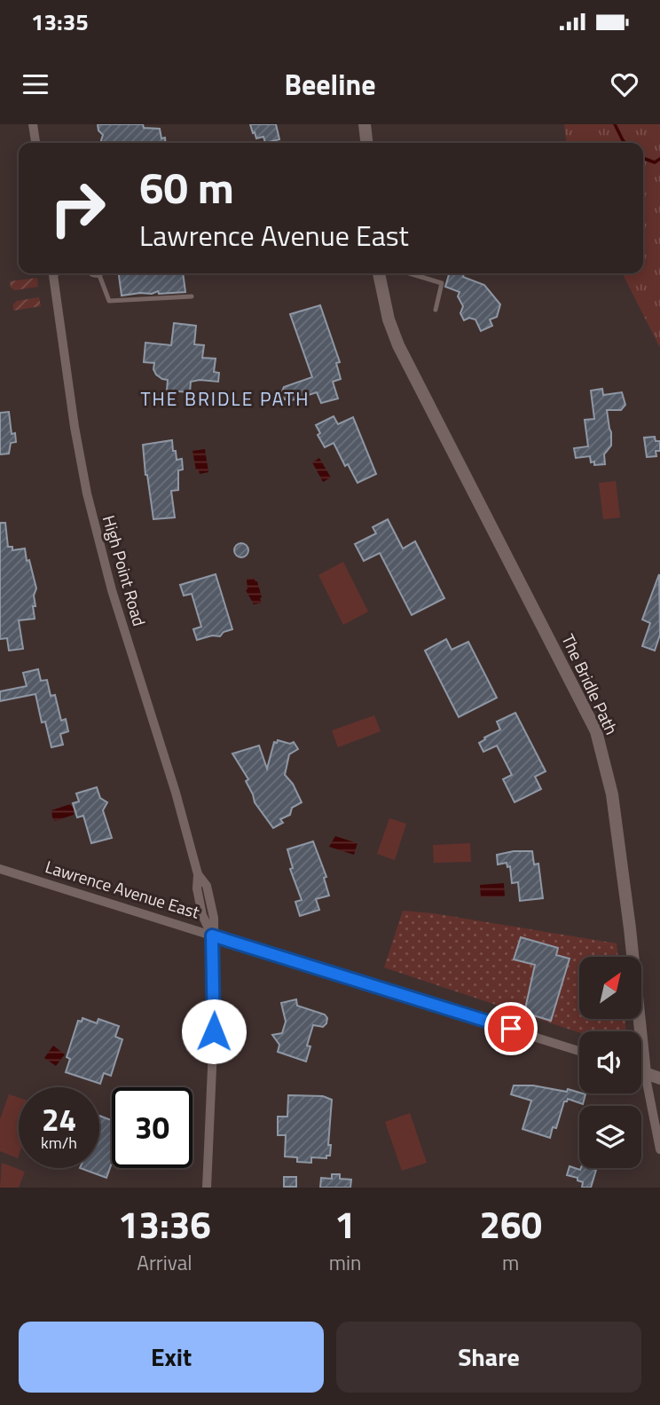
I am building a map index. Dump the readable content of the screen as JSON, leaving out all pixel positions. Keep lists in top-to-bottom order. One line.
{"streets":{"street":["High Point Road","The Bridle Path","Lawrence Avenue East"]},"crossings":[["High Point Road","Lawrence Avenue East"]],"districts":["THE BRIDLE PATH"],"north":"top right","page":{"status":"13:35","header":"Beeline","turn":["60 m","Lawrence Avenue East"],"speed":"24 km/h","limit":"30","eta":["13:36","Arrival","1","min","260","m"],"buttons":["Exit","Share"]}}
